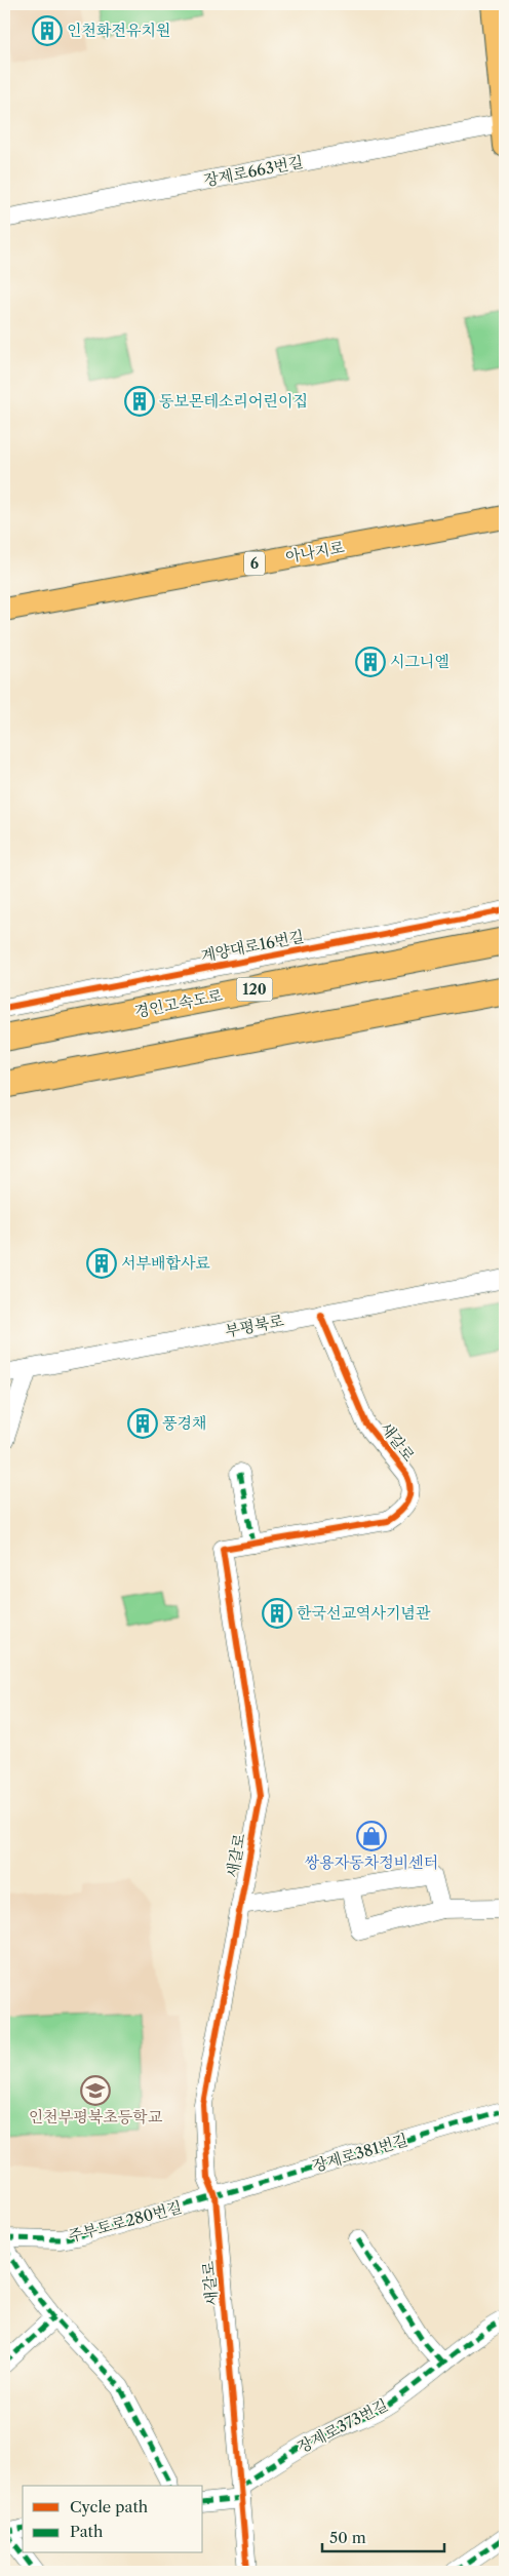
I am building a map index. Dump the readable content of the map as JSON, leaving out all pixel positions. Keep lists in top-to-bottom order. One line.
{"streets":{"highway":["120","경인고속도로"],"main road":["아나지로","6"],"street":["장제로663번길","계양대로16번길","부평북로","새갈로","장제로381번길","주부토로280번길","장제로373번길"]},"crossings":[["부평북로","새갈로"],["새갈로","장제로381번길"],["새갈로","주부토로280번길"],["새갈로","장제로373번길"],["장제로381번길","주부토로280번길"]],"places":{"building":["인천화전유치원","동보몬테소리어린이집","시그니엘","서부배합사료","풍경채","한국선교역사기념관"],"shop":["쌍용자동차정비센터"],"school or university":["인천부평북초등학교"]},"legend":["Cycle path","Path"],"scale_bar":"50 m"}
